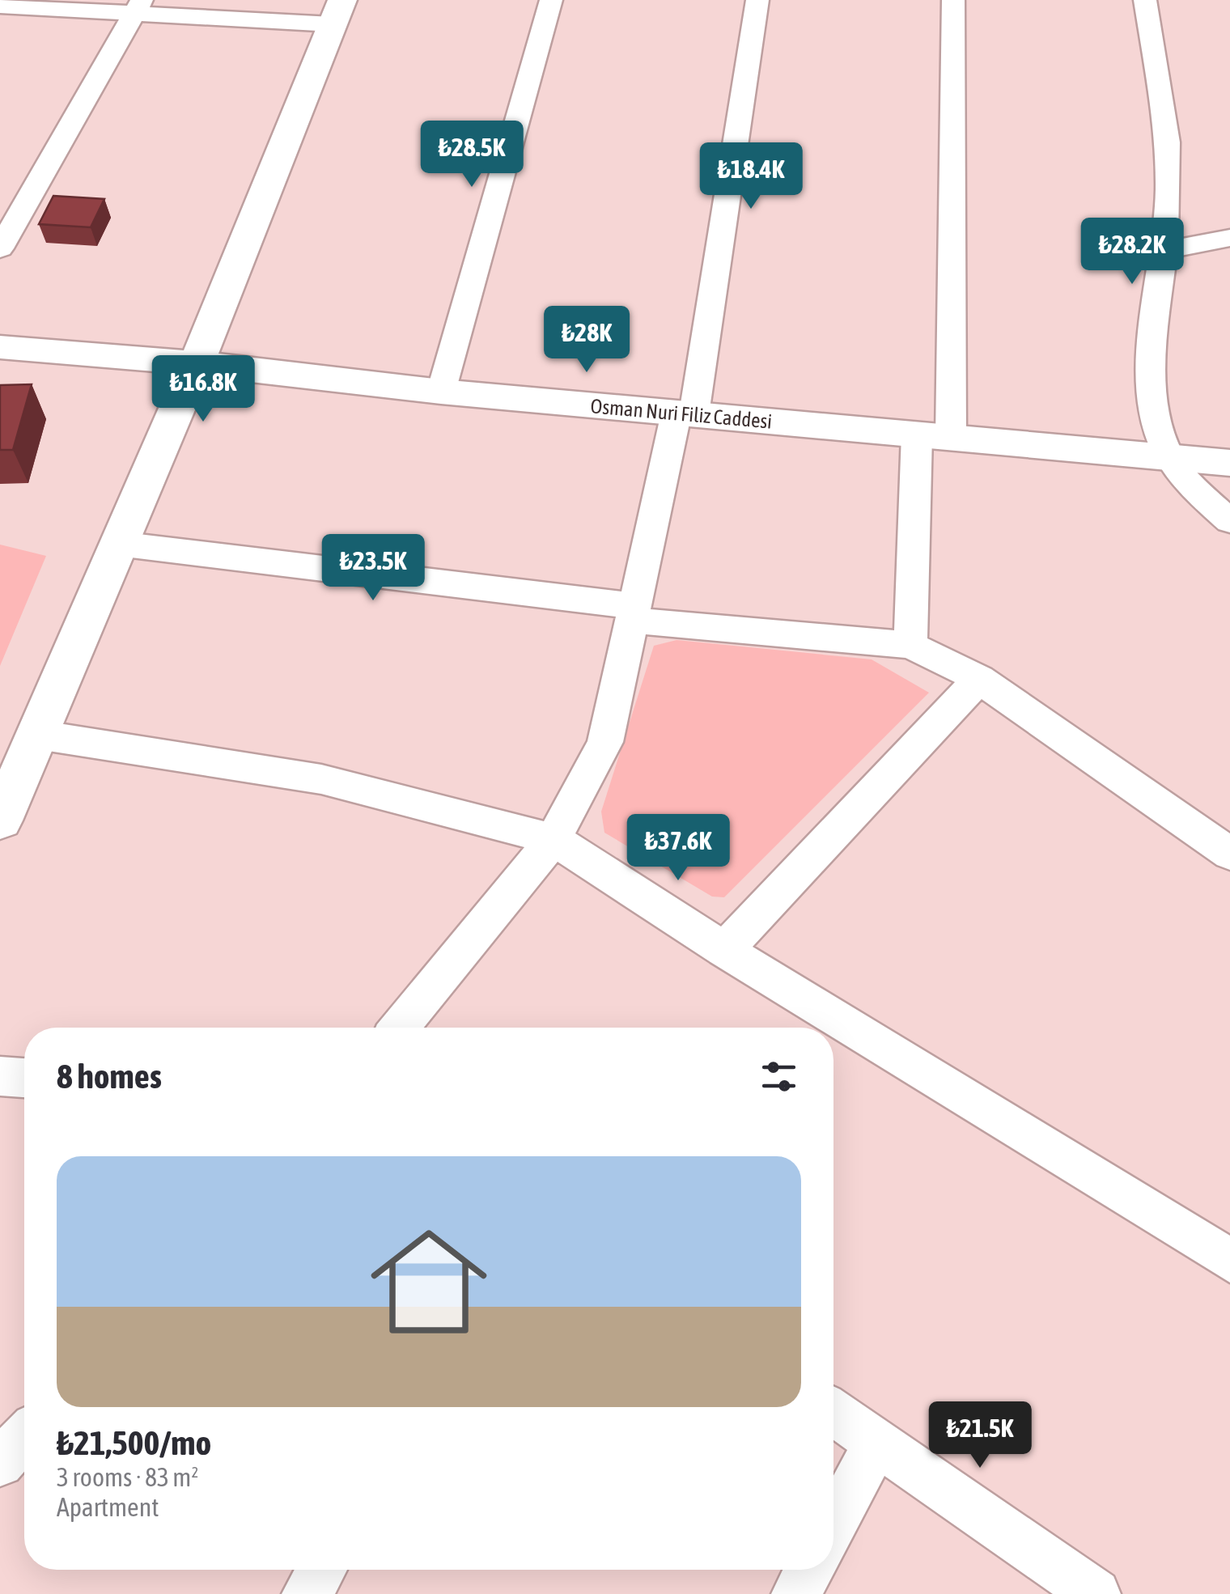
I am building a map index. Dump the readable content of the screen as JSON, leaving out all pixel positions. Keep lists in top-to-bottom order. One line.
{"streets":{"street":["Osman Nuri Filiz Caddesi"]},"page":{"price":["₺28.5K","₺18.4K","₺28.2K","₺28K","₺16.8K","₺23.5K","₺37.6K","₺21.5K"],"heading":"8 homes","list":[{"name":"₺21,500/mo","note":"3 rooms · 83 m² · Apartment"}]}}
